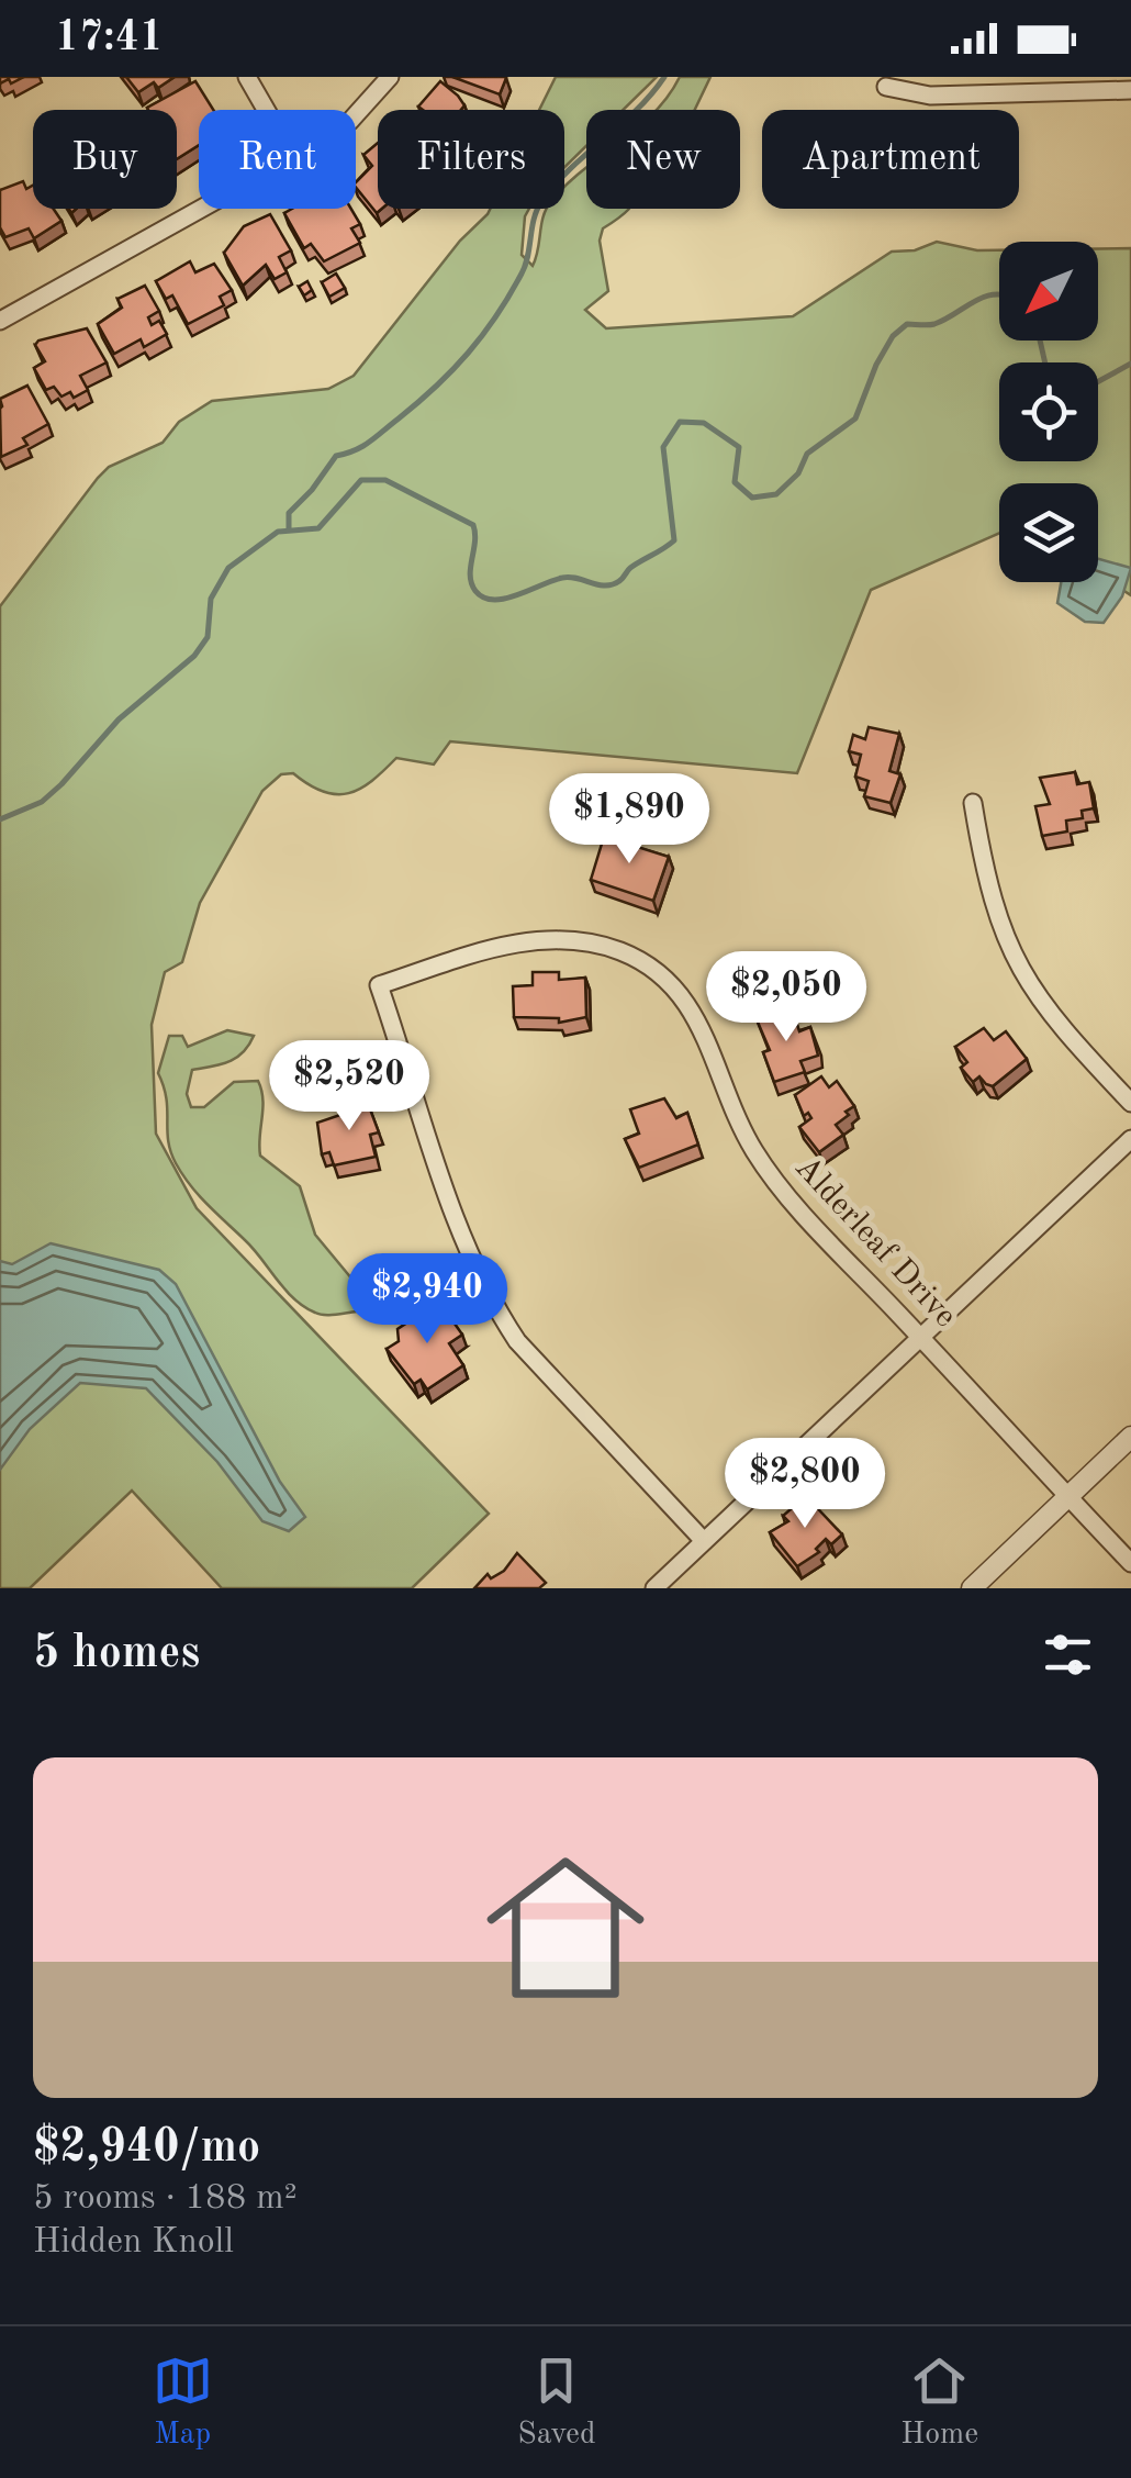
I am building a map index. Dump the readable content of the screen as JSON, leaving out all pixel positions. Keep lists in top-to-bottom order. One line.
{"streets":{"street":["Alderleaf Drive"]},"north":"bottom left","page":{"status":"17:41","chip":["Buy","Rent","Filters","New","Apartment"],"price":["$1,890","$2,050","$2,520","$2,940","$2,800"],"heading":"5 homes","list":[{"name":"$2,940/mo","note":"5 rooms · 188 m² · Hidden Knoll"}],"tabs":["Map","Saved","Home"]}}
